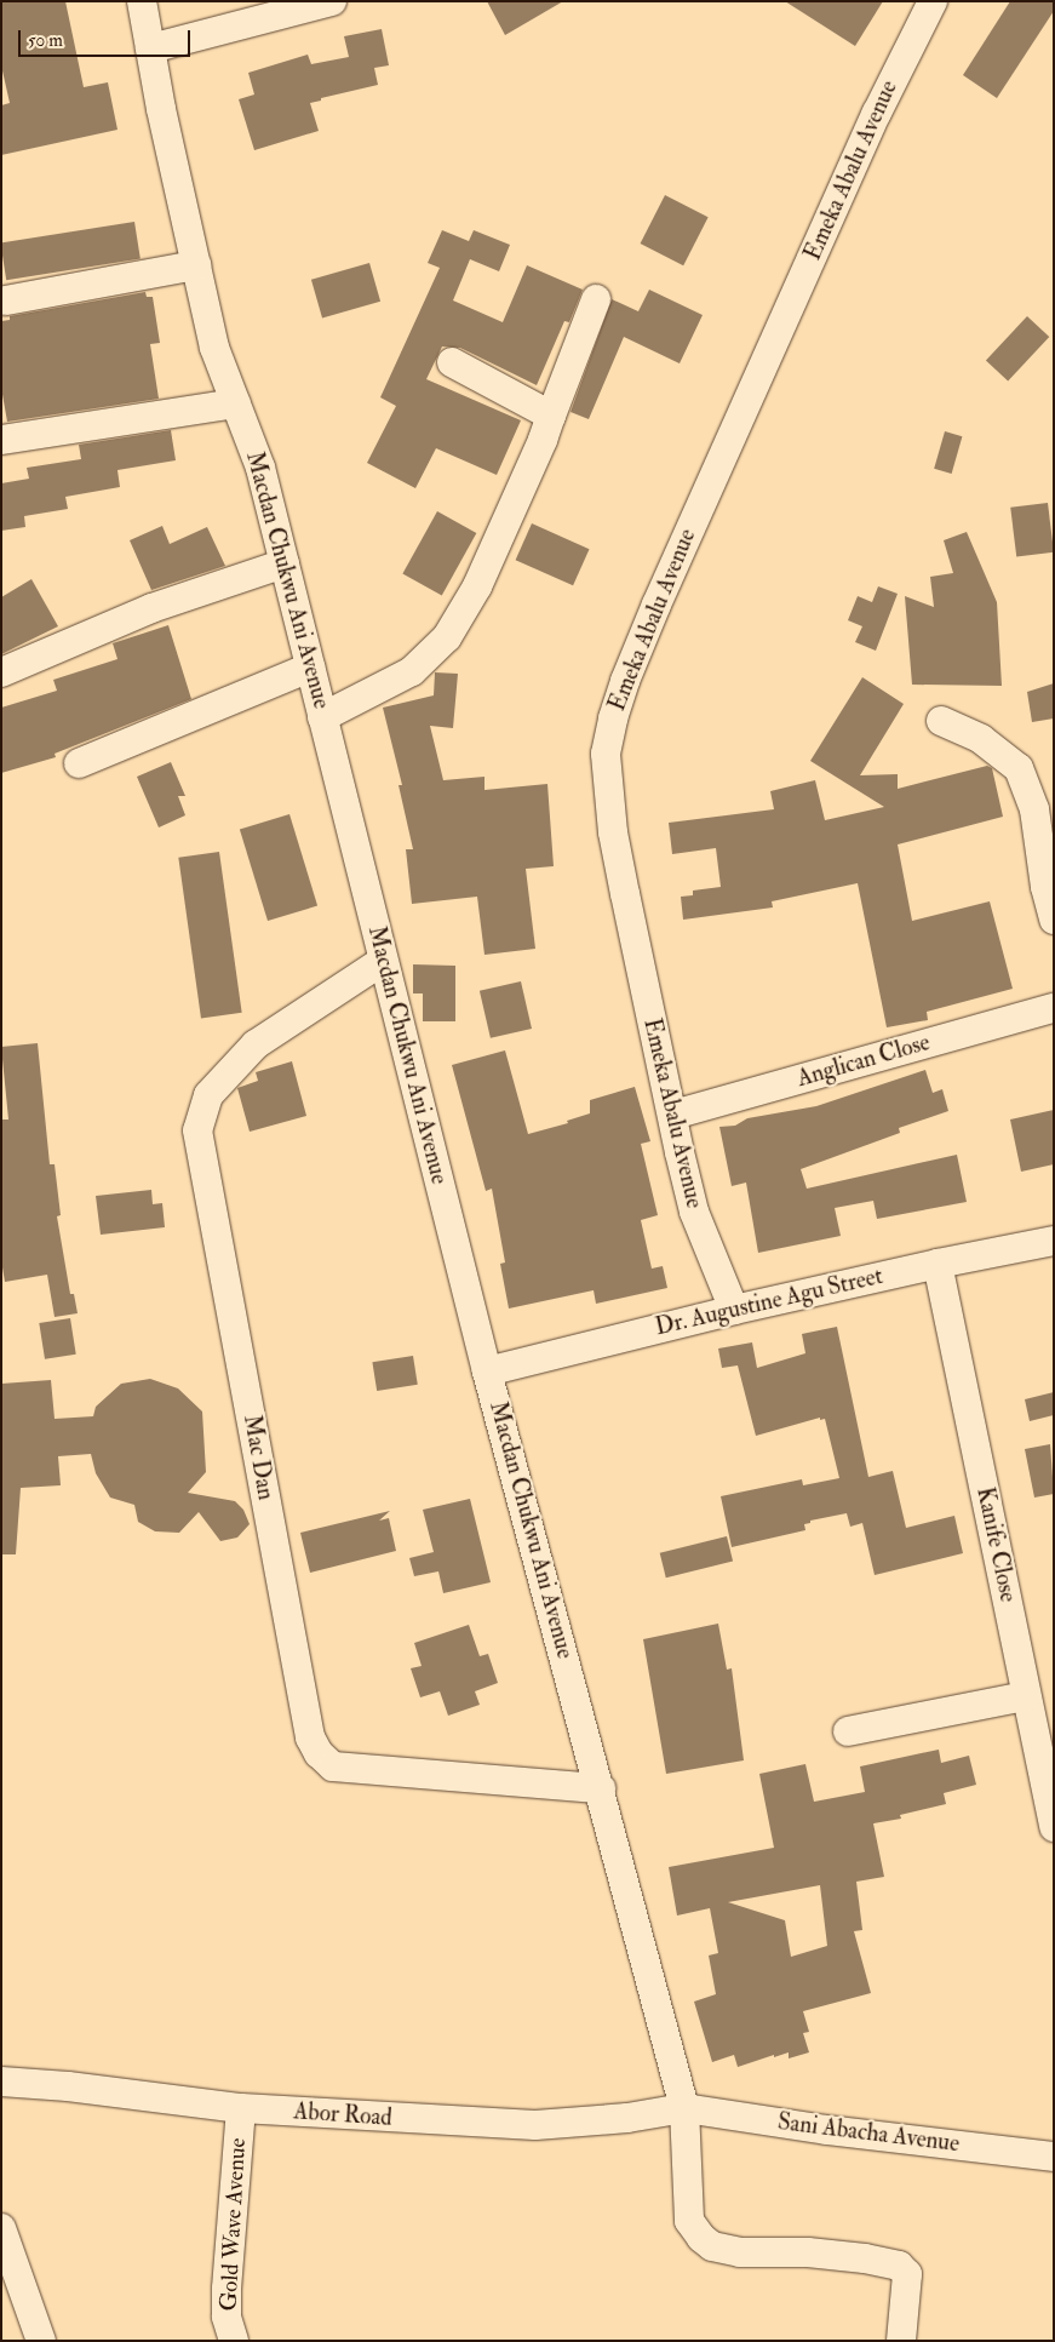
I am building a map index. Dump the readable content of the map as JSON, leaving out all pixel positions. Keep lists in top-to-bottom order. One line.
{"streets":{"street":["Emeka Abalu Avenue","Macdan Chukwu Ani Avenue","Anglican Close","Dr. Augustine Agu Street","Mac Dan","Kanife Close","Abor Road","Sani Abacha Avenue","Gold Wave Avenue"]},"crossings":[["Emeka Abalu Avenue","Anglican Close"],["Emeka Abalu Avenue","Dr. Augustine Agu Street"],["Macdan Chukwu Ani Avenue","Dr. Augustine Agu Street"],["Macdan Chukwu Ani Avenue","Mac Dan"],["Macdan Chukwu Ani Avenue","Abor Road"],["Macdan Chukwu Ani Avenue","Sani Abacha Avenue"],["Dr. Augustine Agu Street","Kanife Close"],["Abor Road","Sani Abacha Avenue"],["Abor Road","Gold Wave Avenue"]],"scale_bar":"50 m"}
